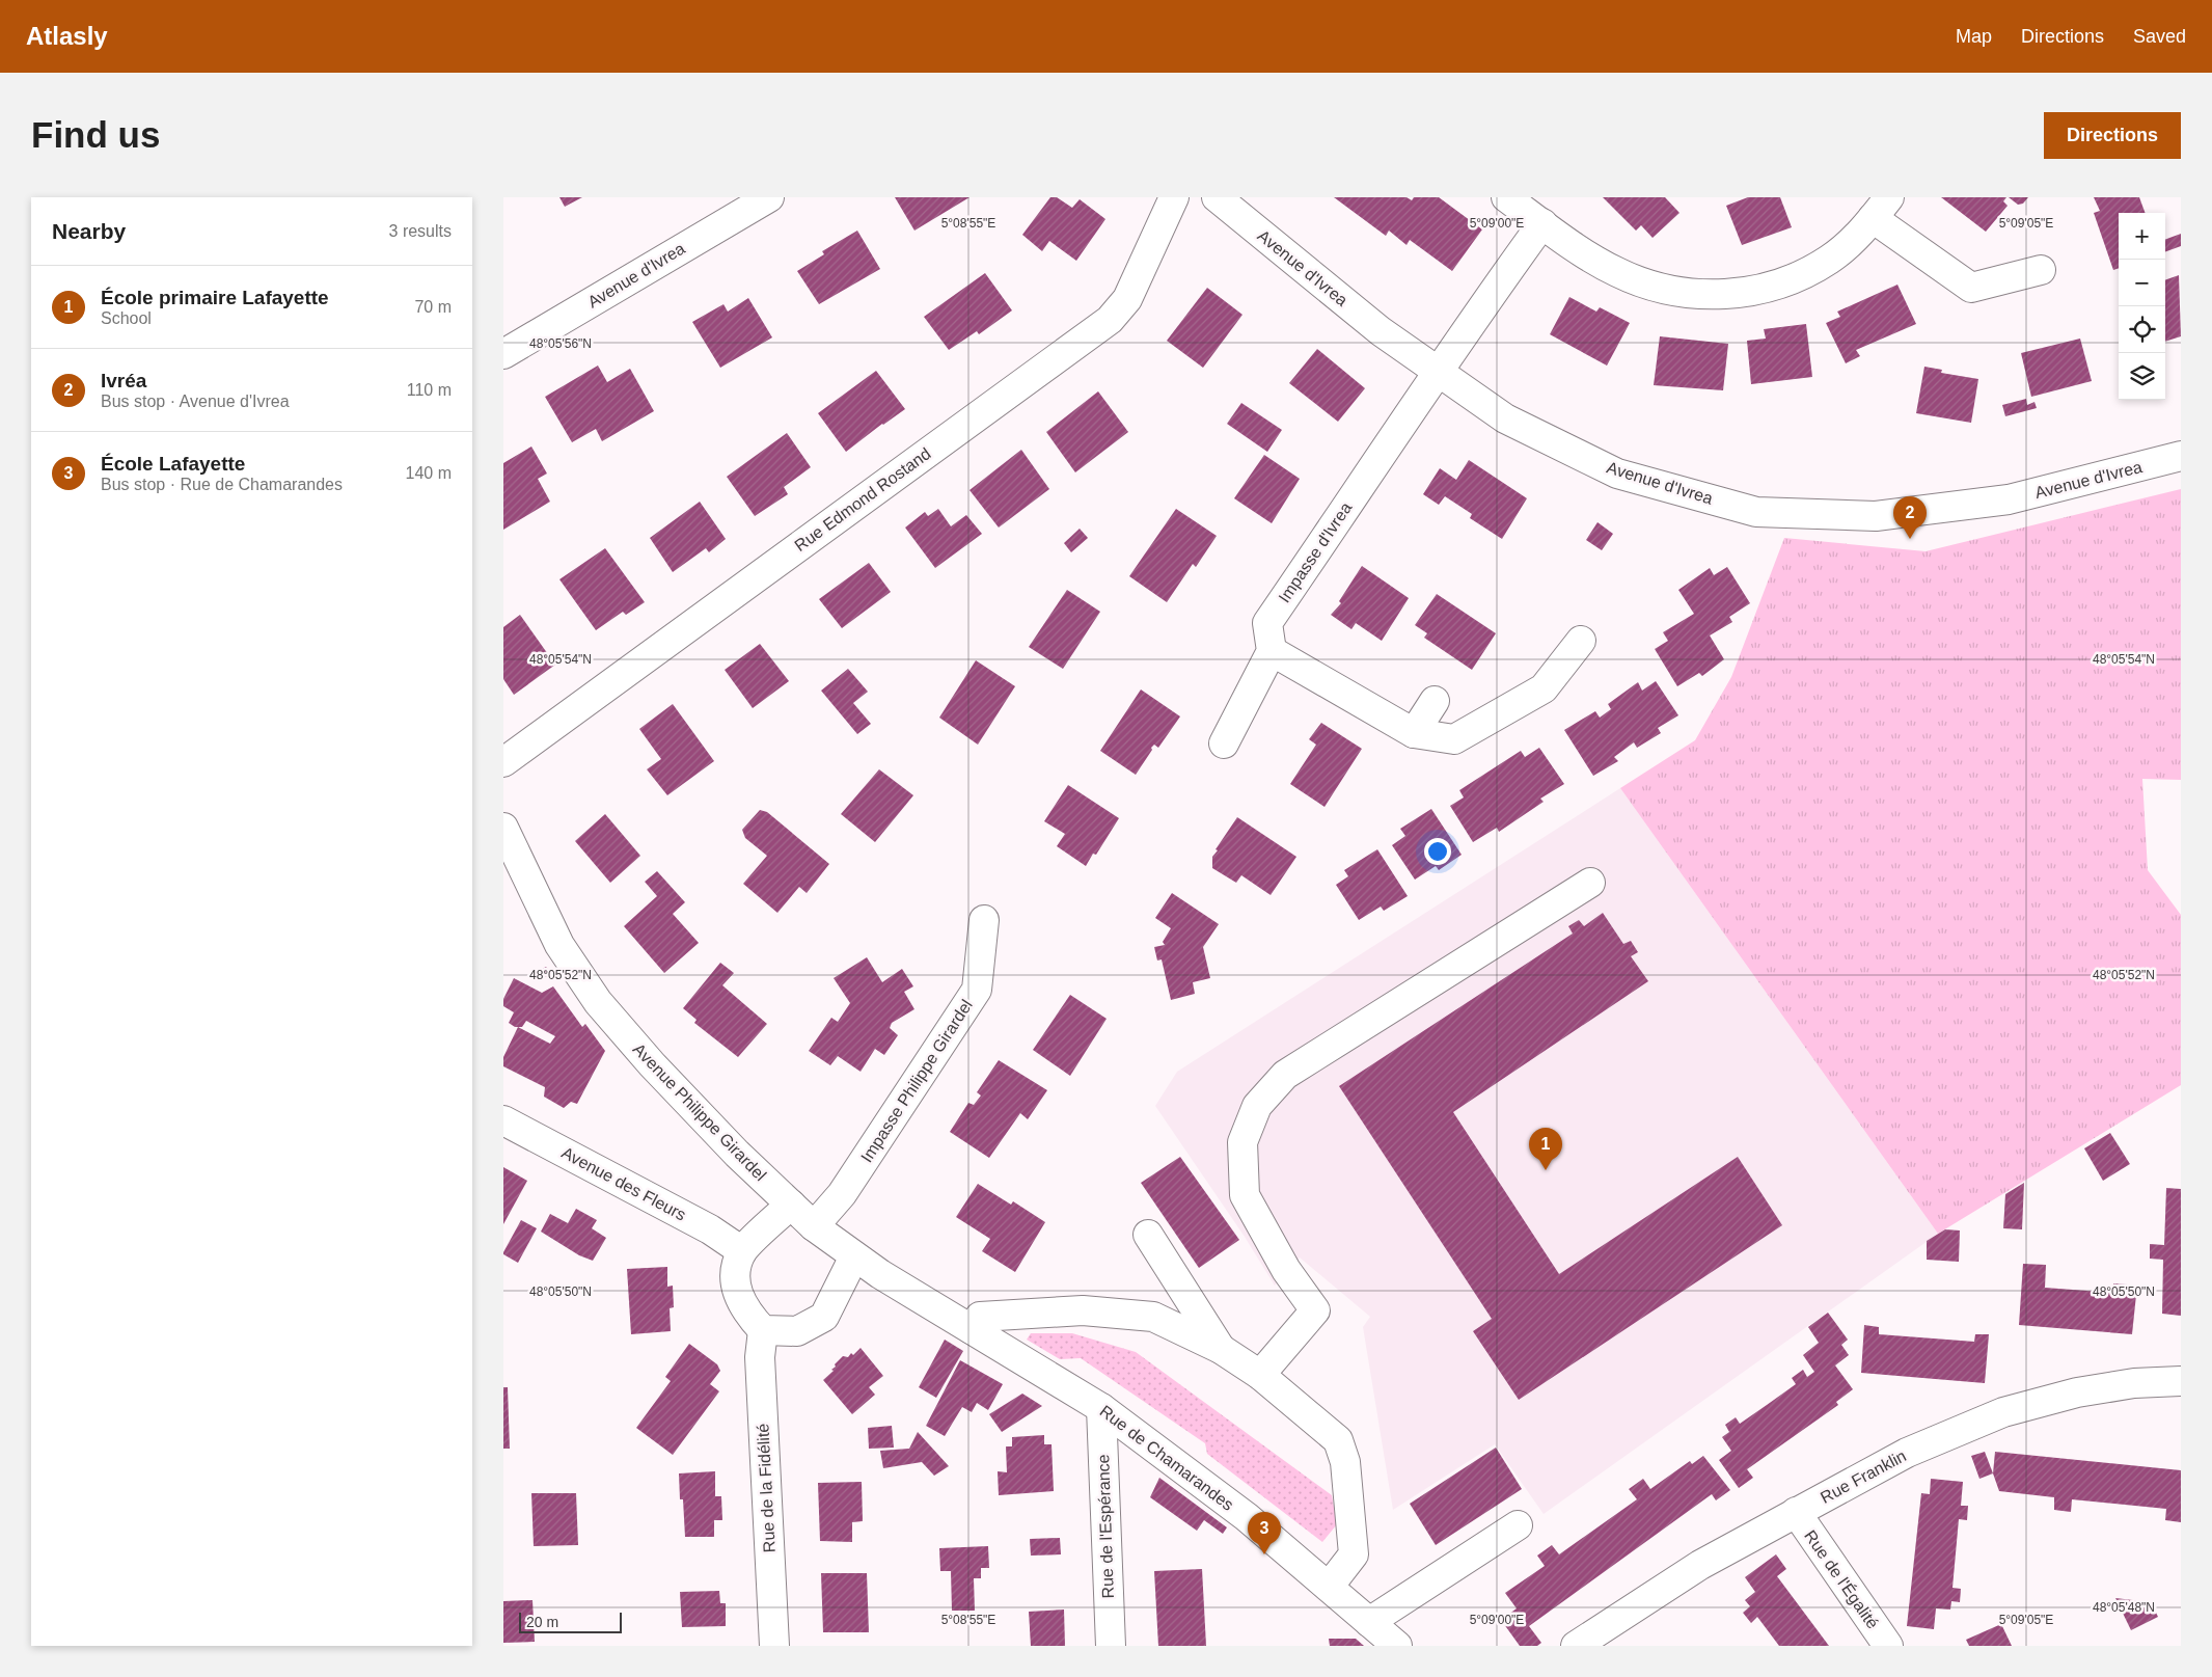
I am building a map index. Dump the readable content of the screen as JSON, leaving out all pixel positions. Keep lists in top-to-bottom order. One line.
{"streets":{"street":["Avenue d'Ivrea","Rue Edmond Rostand","Impasse d'Ivrea","Impasse Philippe Girardel","Avenue Philippe Girardel","Avenue des Fleurs","Rue de Chamarandes","Rue Franklin","Rue de la Fidélité","Rue de l'Espérance","Rue de l'Égalité"]},"crossings":[["Avenue d'Ivrea","Impasse d'Ivrea"],["Impasse Philippe Girardel","Avenue Philippe Girardel"],["Impasse Philippe Girardel","Avenue des Fleurs"],["Impasse Philippe Girardel","Rue de la Fidélité"],["Avenue Philippe Girardel","Avenue des Fleurs"],["Avenue Philippe Girardel","Rue de Chamarandes"],["Avenue Philippe Girardel","Rue de la Fidélité"],["Avenue des Fleurs","Rue de la Fidélité"],["Rue de Chamarandes","Rue de l'Espérance"],["Rue Franklin","Rue de l'Égalité"]],"scale_bar":"20 m","page":{"header":"Atlasly","nav":["Map","Directions","Saved"],"buttons":"Directions","title":"Find us","heading":["Nearby","3 results"],"map_buttons":["+","−"],"list":[{"mark":"1","name":"École primaire Lafayette","note":"School","value":"70 m"},{"mark":"2","name":"Ivréa","note":"Bus stop · Avenue d'Ivrea","value":"110 m"},{"mark":"3","name":"École Lafayette","note":"Bus stop · Rue de Chamarandes","value":"140 m"}],"pins":["2","1","3"],"scale":"20 m"},"coordinates":["5°08'55\"E","5°09'00\"E","5°09'05\"E","48°05'56\"N","48°05'54\"N","48°05'52\"N","48°05'50\"N","48°05'48\"N"]}
